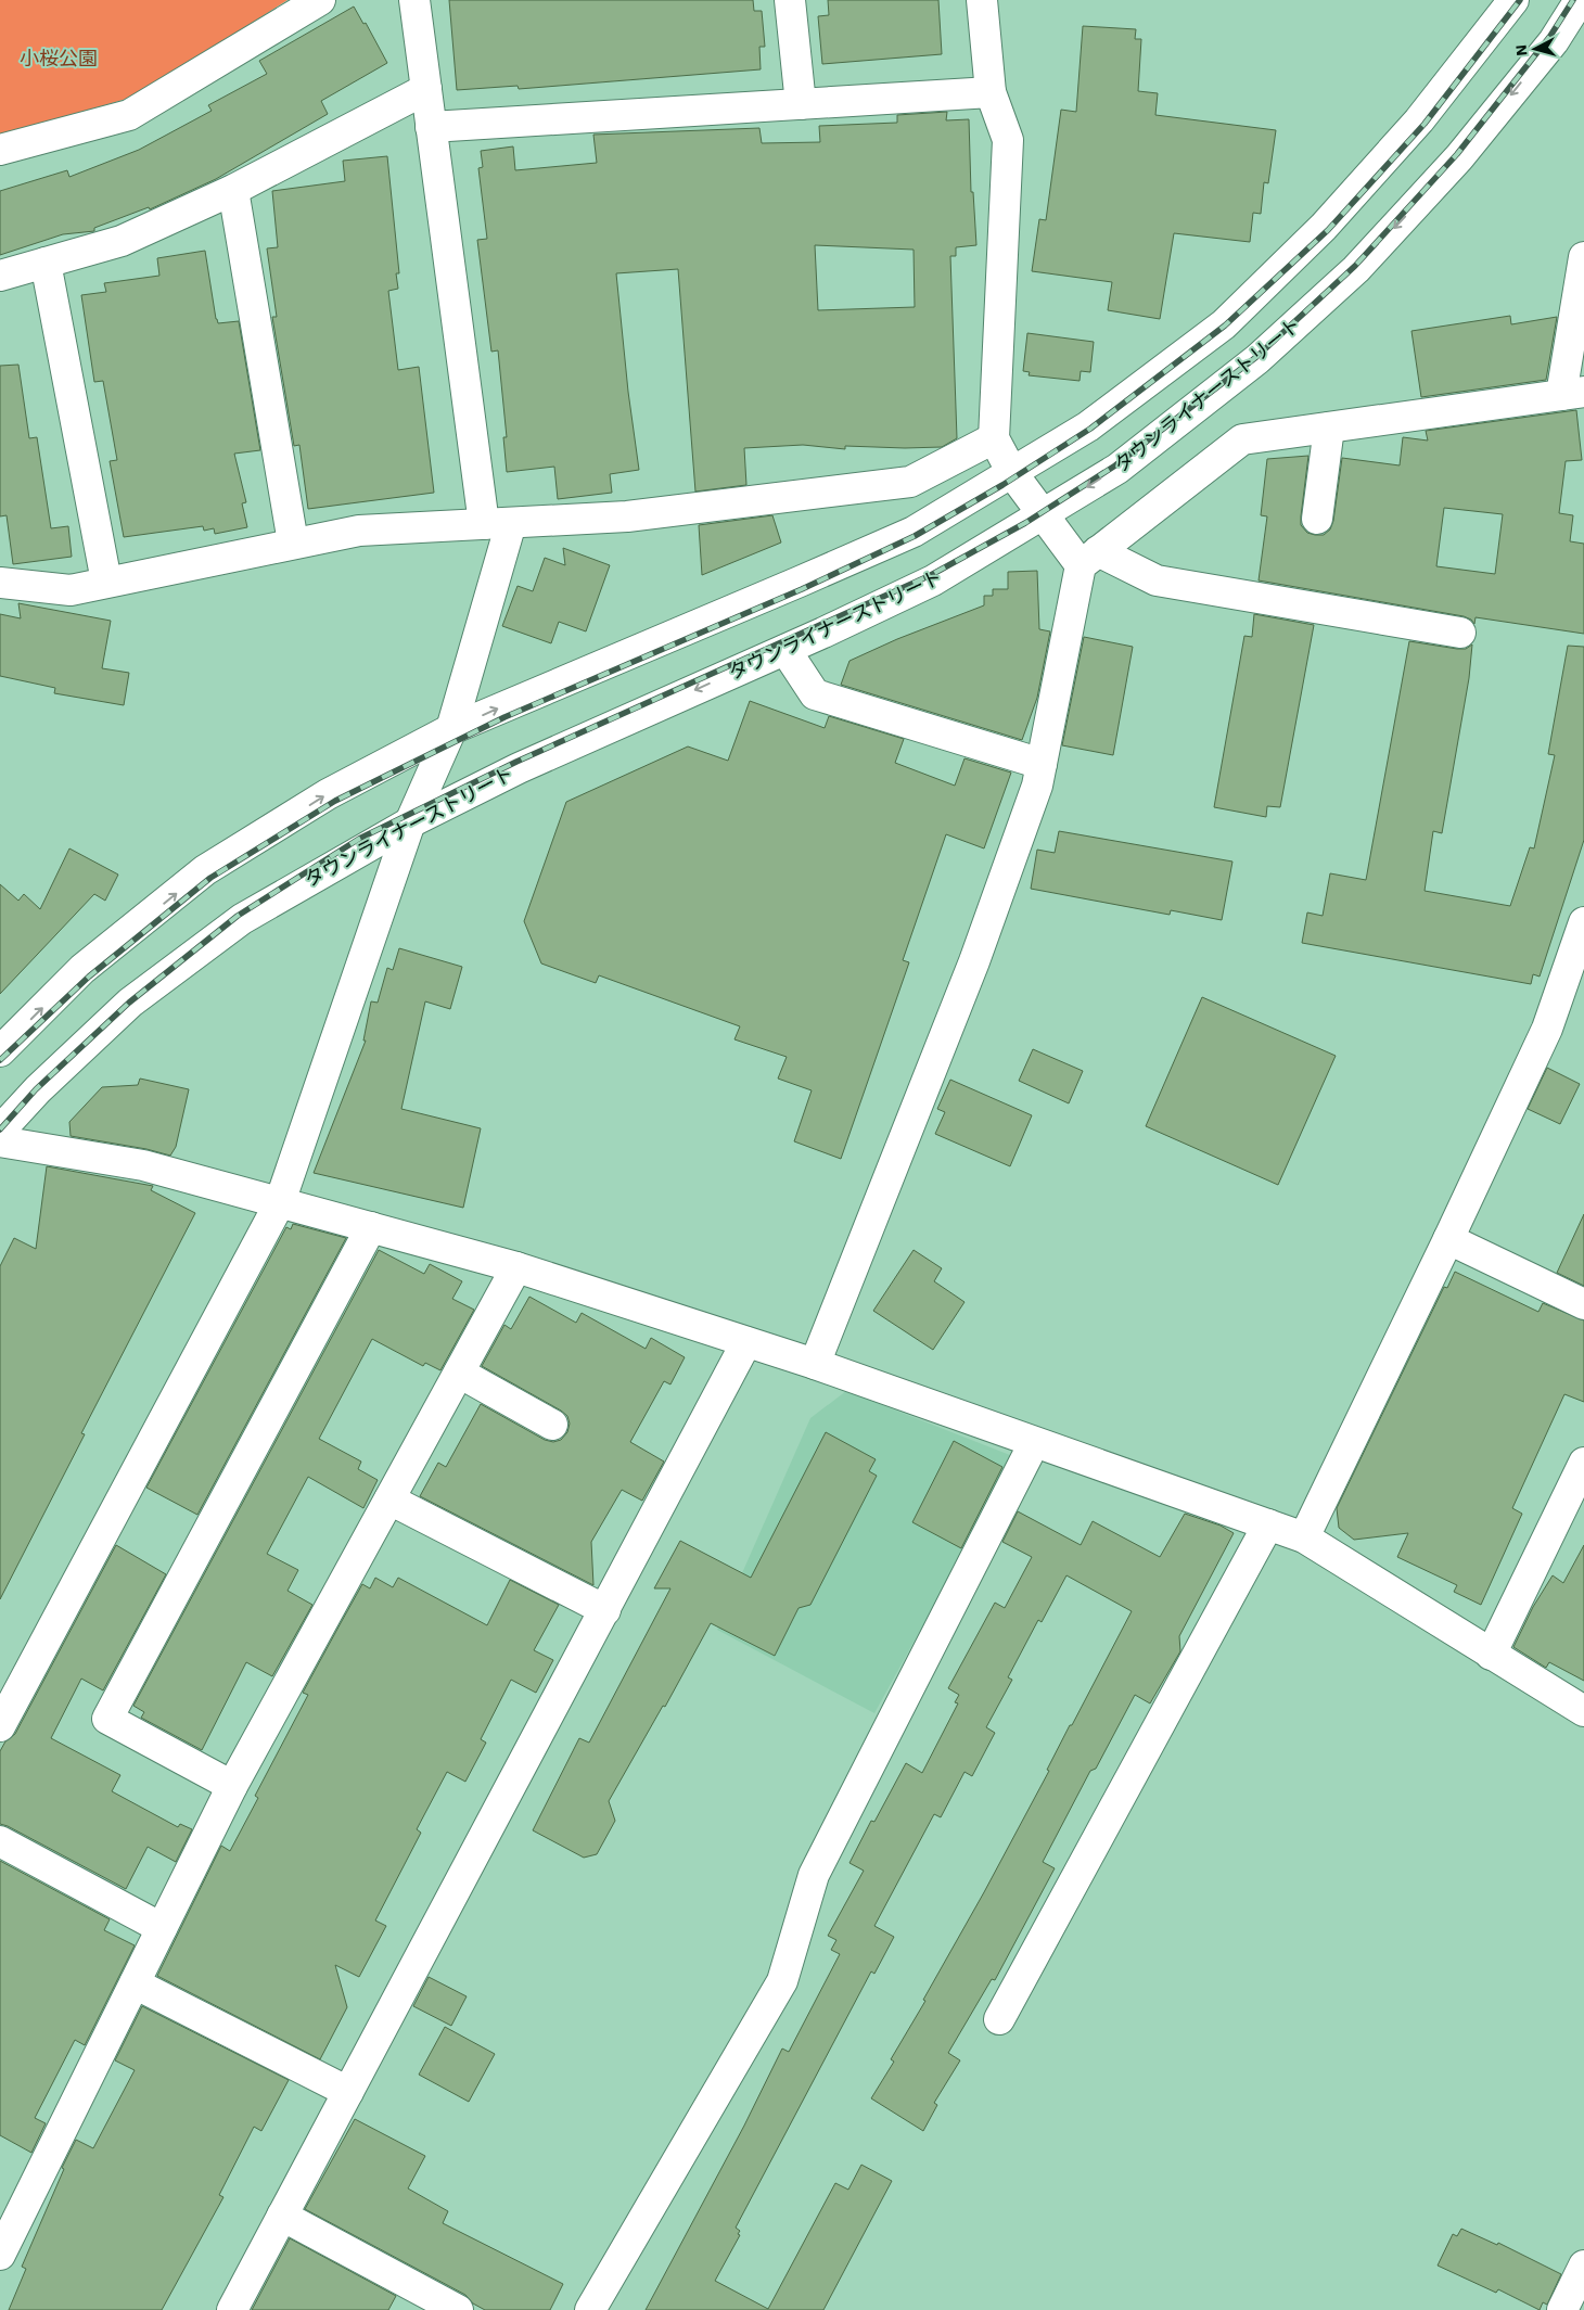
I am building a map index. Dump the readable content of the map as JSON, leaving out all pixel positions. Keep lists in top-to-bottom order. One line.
{"streets":{"street":["タウンライナーストリート"]},"parks":["小桜公園"],"north":"left"}
